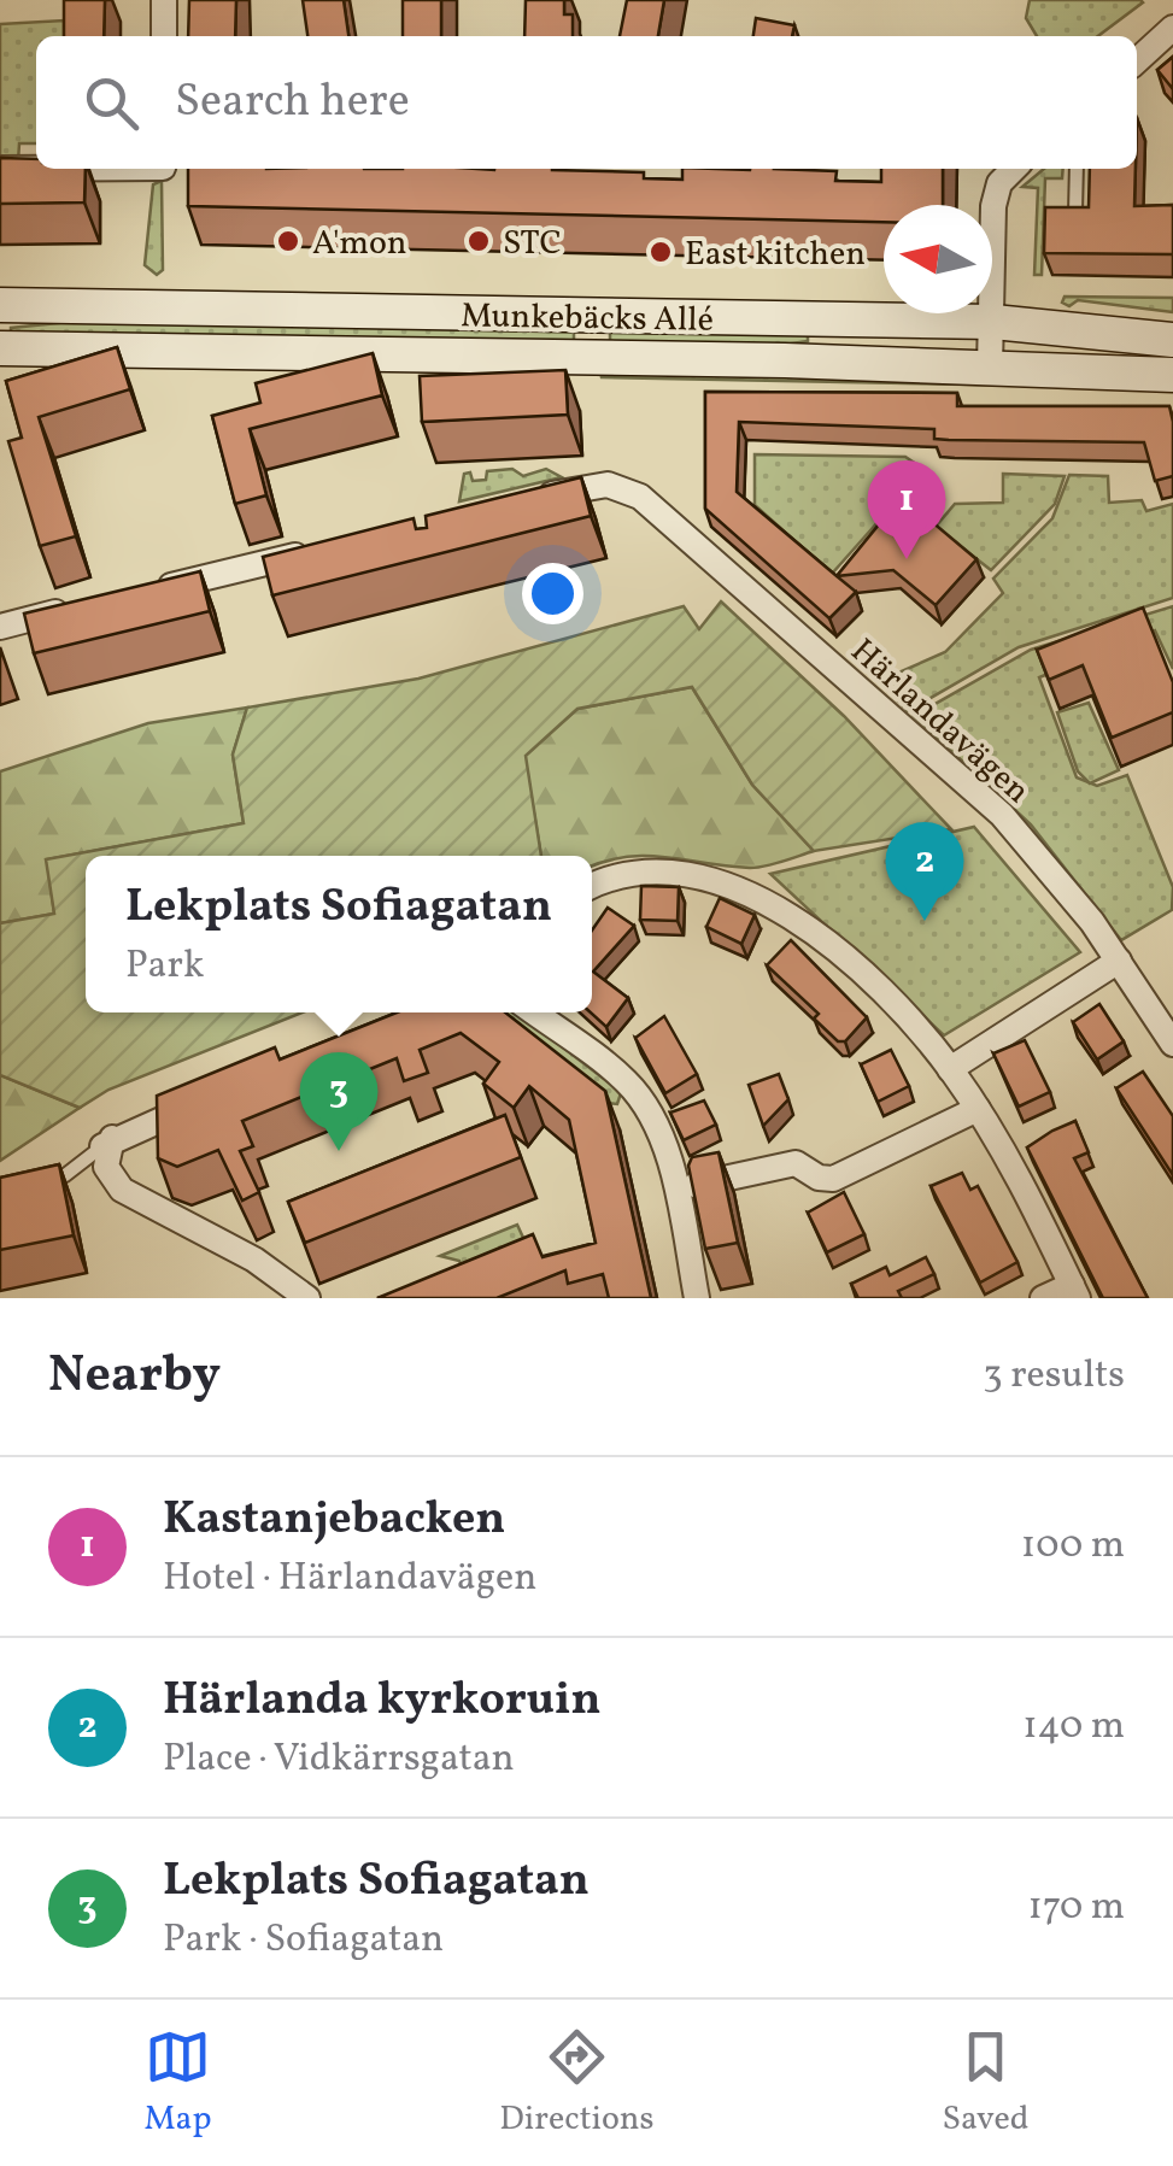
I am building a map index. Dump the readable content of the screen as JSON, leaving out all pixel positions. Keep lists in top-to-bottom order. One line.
{"streets":{"street":["Munkebäcks Allé","Härlandavägen"]},"places":["A'mon","STC","East kitchen"],"north":"left","page":{"search":"Search here","pins":["1","2","3"],"popup":["Lekplats Sofiagatan","Park"],"heading":["Nearby","3 results"],"list":[{"mark":"1","name":"Kastanjebacken","note":"Hotel · Härlandavägen","value":"100 m"},{"mark":"2","name":"Härlanda kyrkoruin","note":"Place · Vidkärrsgatan","value":"140 m"},{"mark":"3","name":"Lekplats Sofiagatan","note":"Park · Sofiagatan","value":"170 m"}],"nav":["Map","Directions","Saved"]}}
